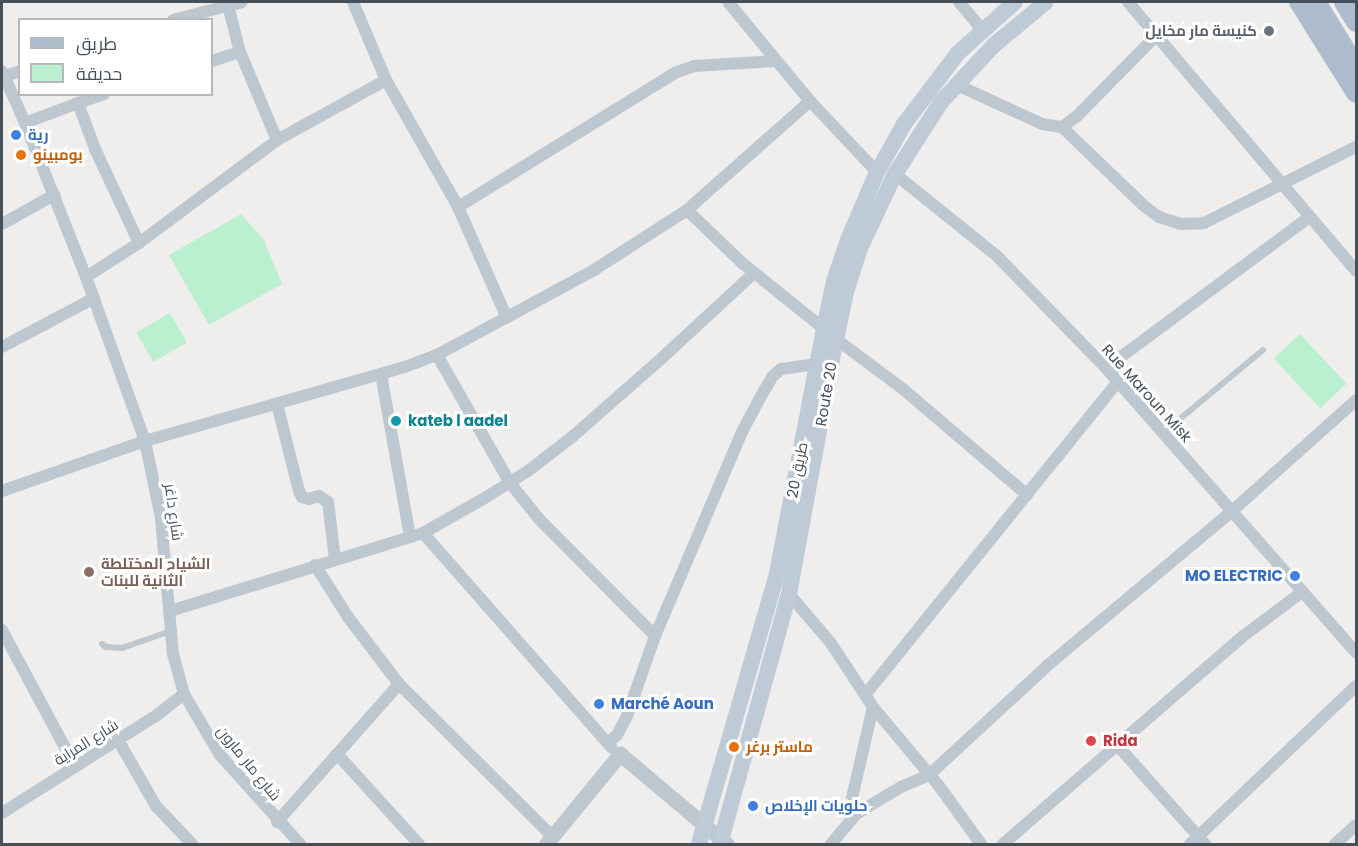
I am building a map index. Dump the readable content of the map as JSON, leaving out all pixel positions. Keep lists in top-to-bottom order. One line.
{"streets":{"main road":["Route 20","طريق 20"],"street":["Rue Maroun Misk","شارع داغر","شارع المراية","شارع مار مارون"]},"crossings":[["Rue Maroun Misk","Route 20"],["Route 20","طريق 20"],["شارع داغر","شارع المراية"],["شارع داغر","شارع مار مارون"],["شارع المراية","شارع مار مارون"]],"places":["كنيسة مار مخايل","رية","بومبينو","kateb l aadel","الشياح المختلطة الثانية للبنات","MO ELECTRIC","Marché Aoun","Rida","ماستر برغر","حلويات الإخلاص"],"legend":["طريق","حديقة"]}
